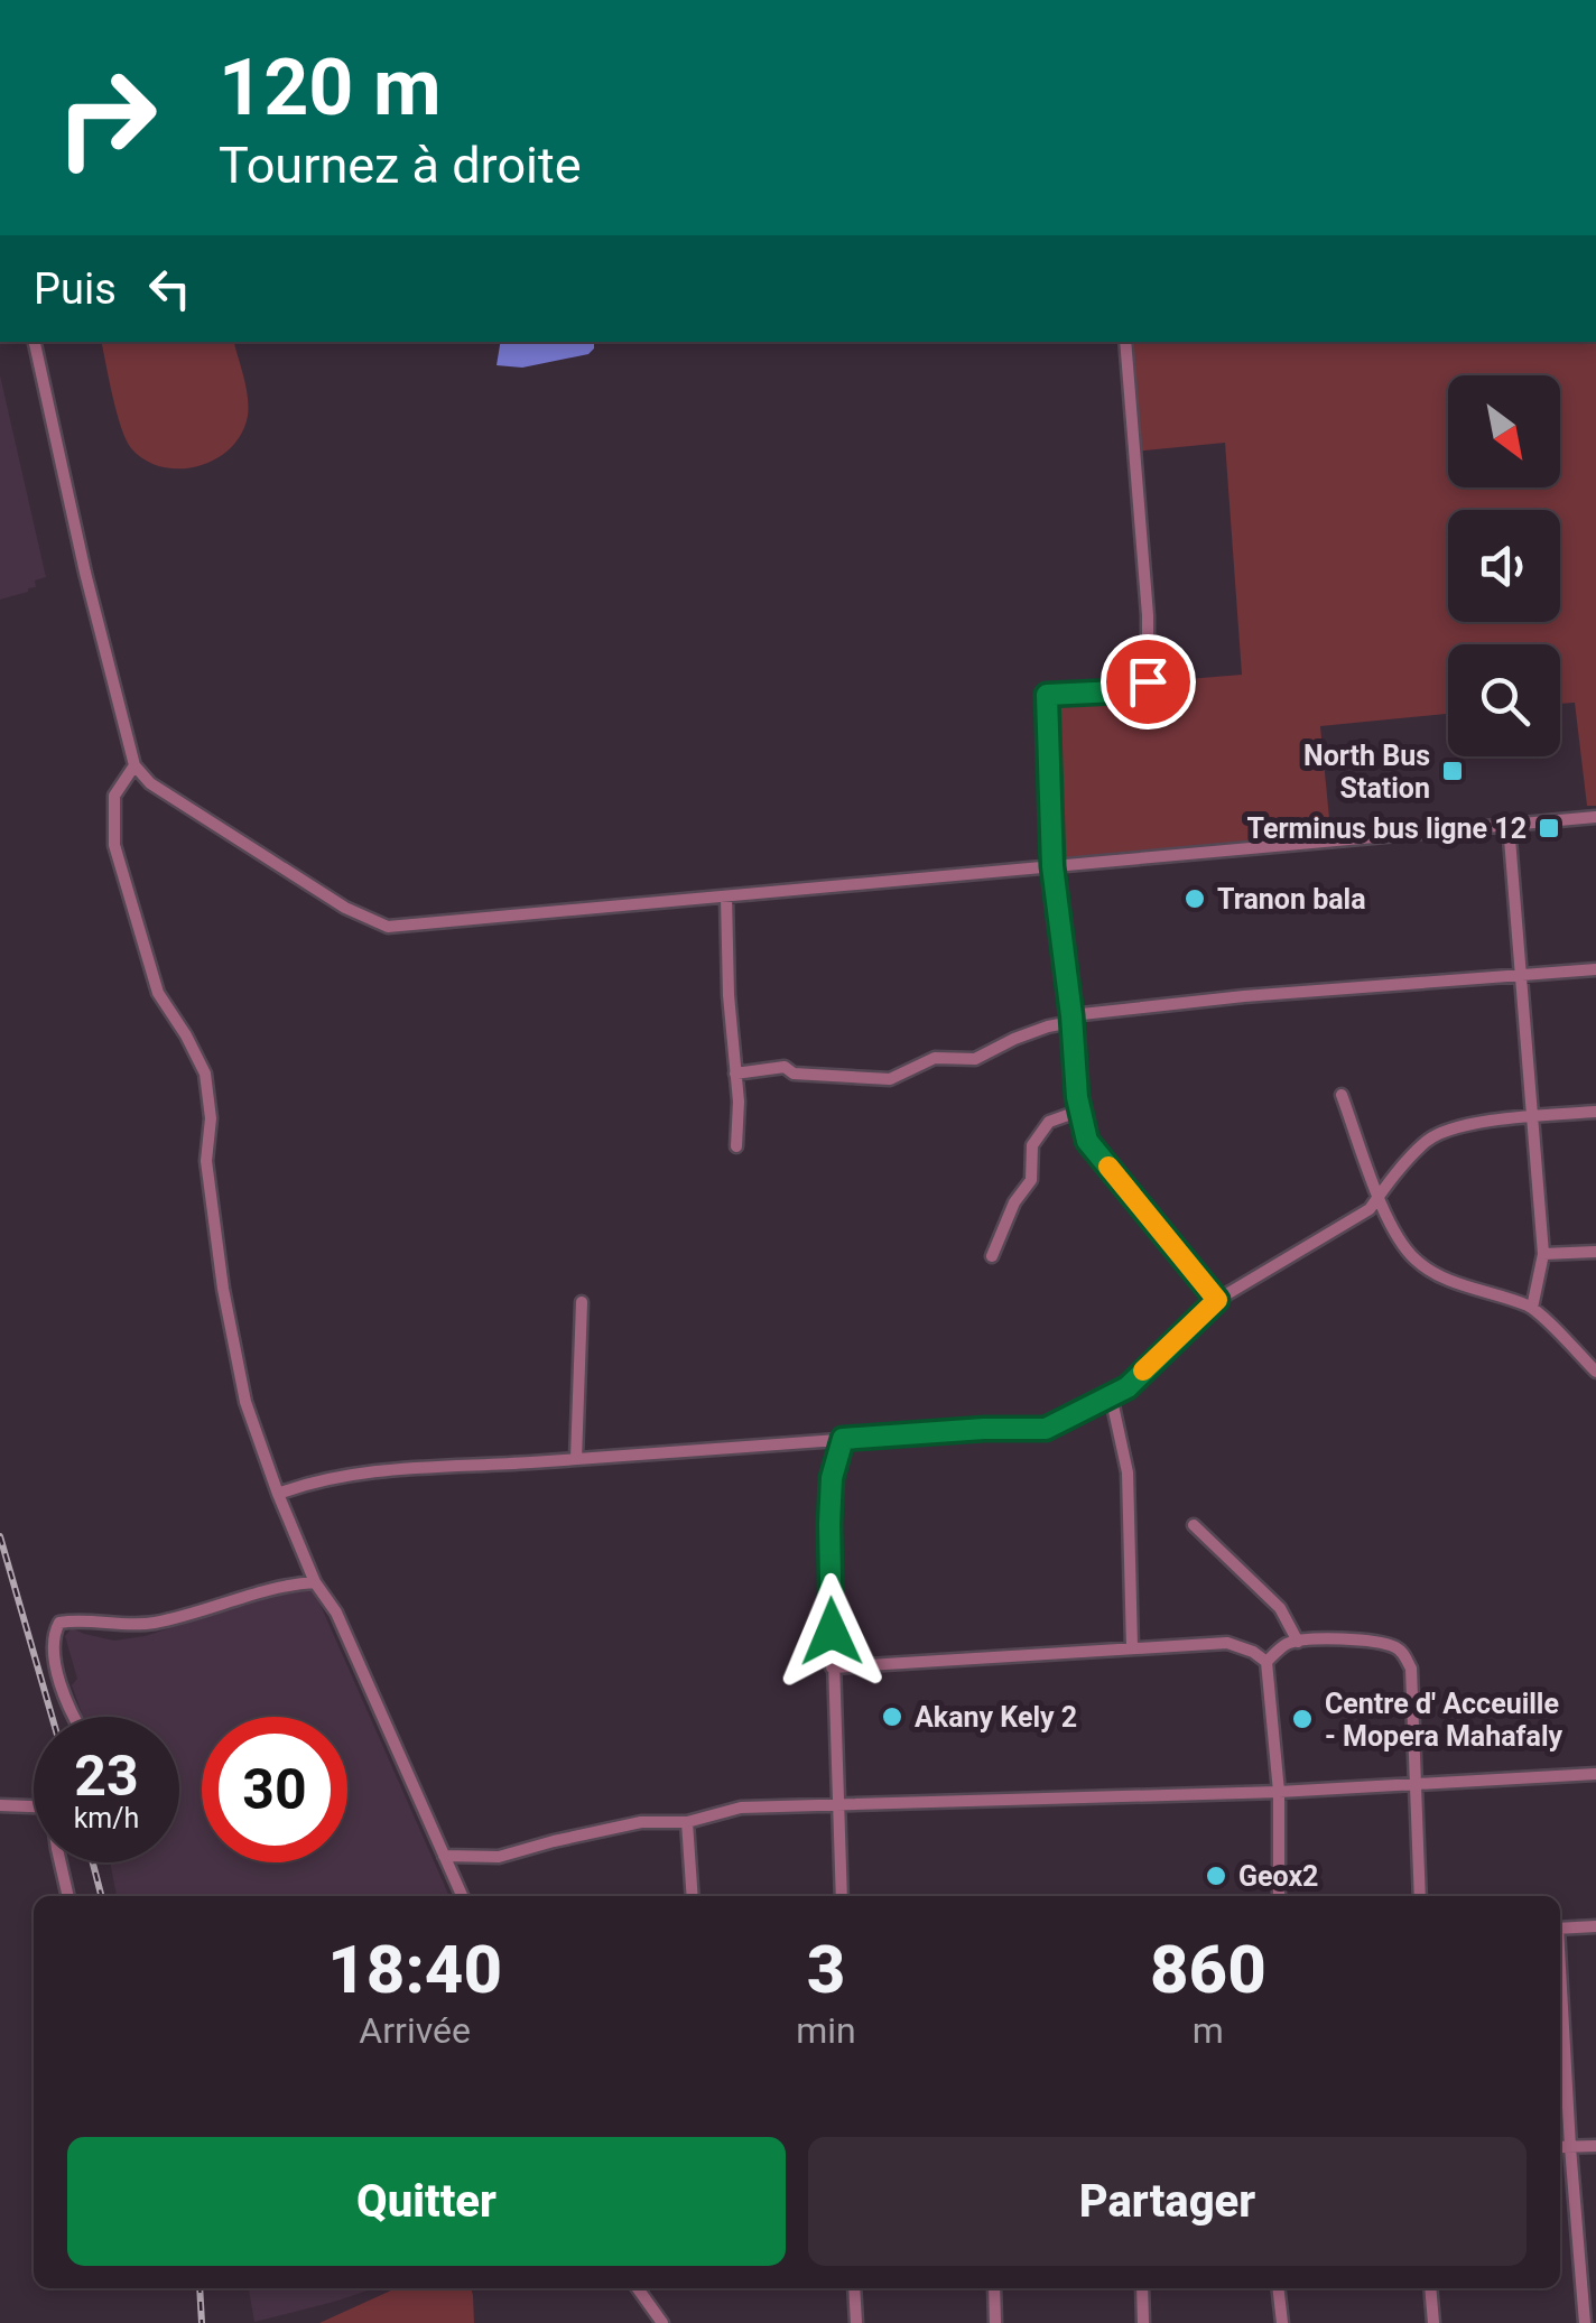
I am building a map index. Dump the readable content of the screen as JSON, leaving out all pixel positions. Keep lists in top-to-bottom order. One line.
{"places":{"transit":["North Bus Station","Terminus bus ligne 12"],"other":["Tranon bala","Akany Kely 2","Centre d' Acceuille - Mopera Mahafaly","Geox2"]},"north":"bottom right","page":{"turn":["120 m","Tournez à droite"],"then":"Puis","speed":"23 km/h","limit":"30","eta":["18:40","Arrivée","3","min","860","m"],"buttons":["Quitter","Partager"]}}
